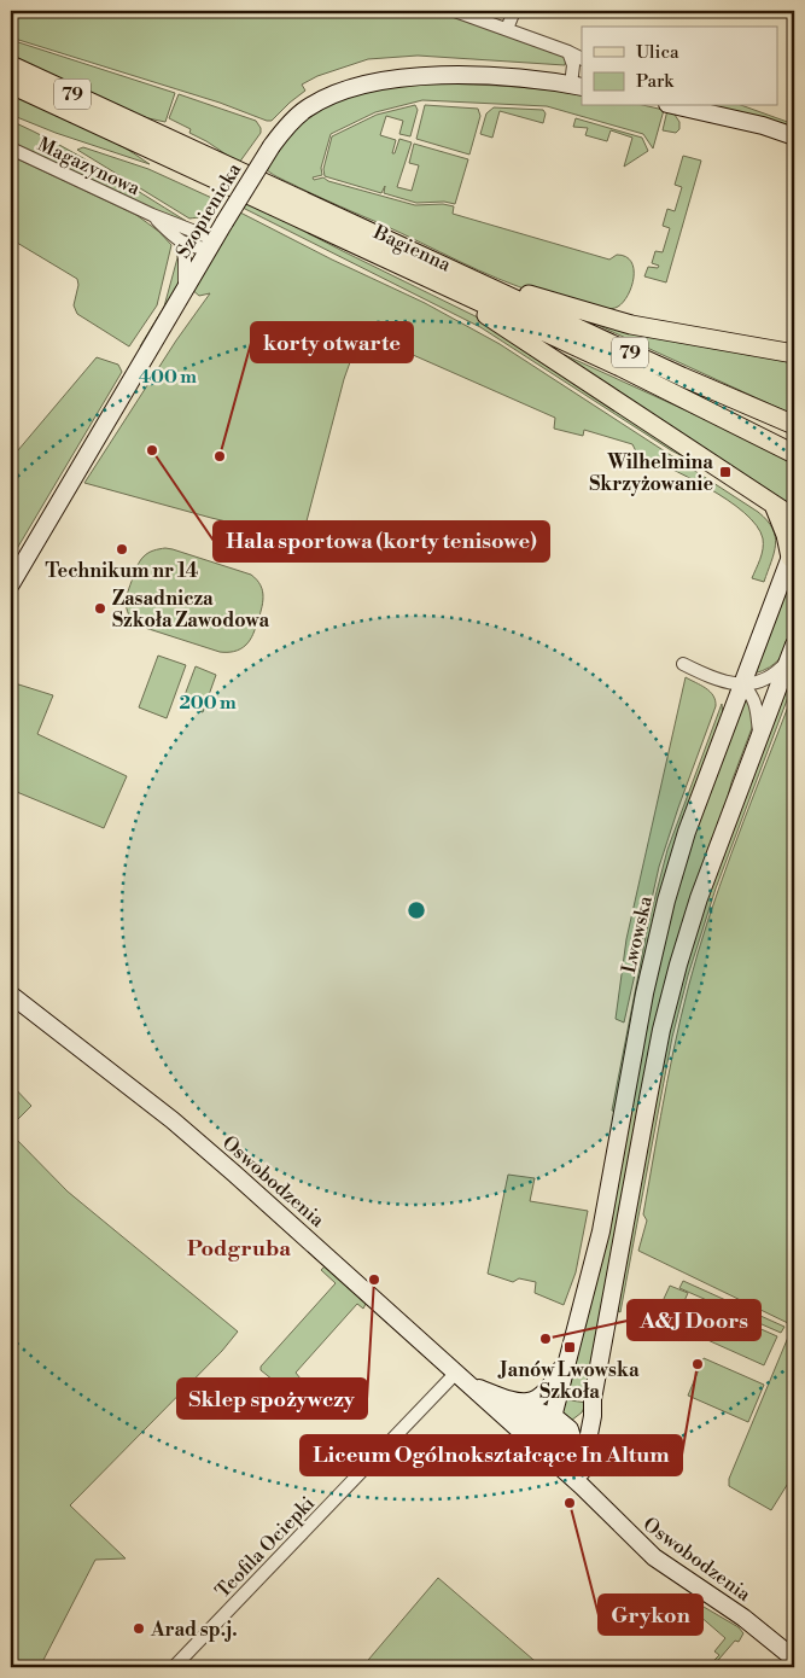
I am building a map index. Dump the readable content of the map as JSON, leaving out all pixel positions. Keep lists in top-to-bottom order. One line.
{"streets":{"main road":["79","Bagienna"],"street":["Magazynowa","Szopienicka","Lwowska","Oswobodzenia","Teofila Ociepki"]},"crossings":[["Magazynowa","Szopienicka"],["Lwowska","Oswobodzenia"],["Oswobodzenia","Teofila Ociepki"]],"districts":["Podgruba"],"places":{"other":["Hala sportowa (korty tenisowe)","korty otwarte","Technikum nr 14","Zasadnicza Szkoła Zawodowa","Sklep spożywczy","A&J Doors","Liceum Ogólnokształcące In Altum","Grykon","Arad sp.j."],"transit":["Wilhelmina Skrzyżowanie","Janów Lwowska Szkoła"]},"legend":["Ulica","Park"],"rings":["400 m","200 m"]}
